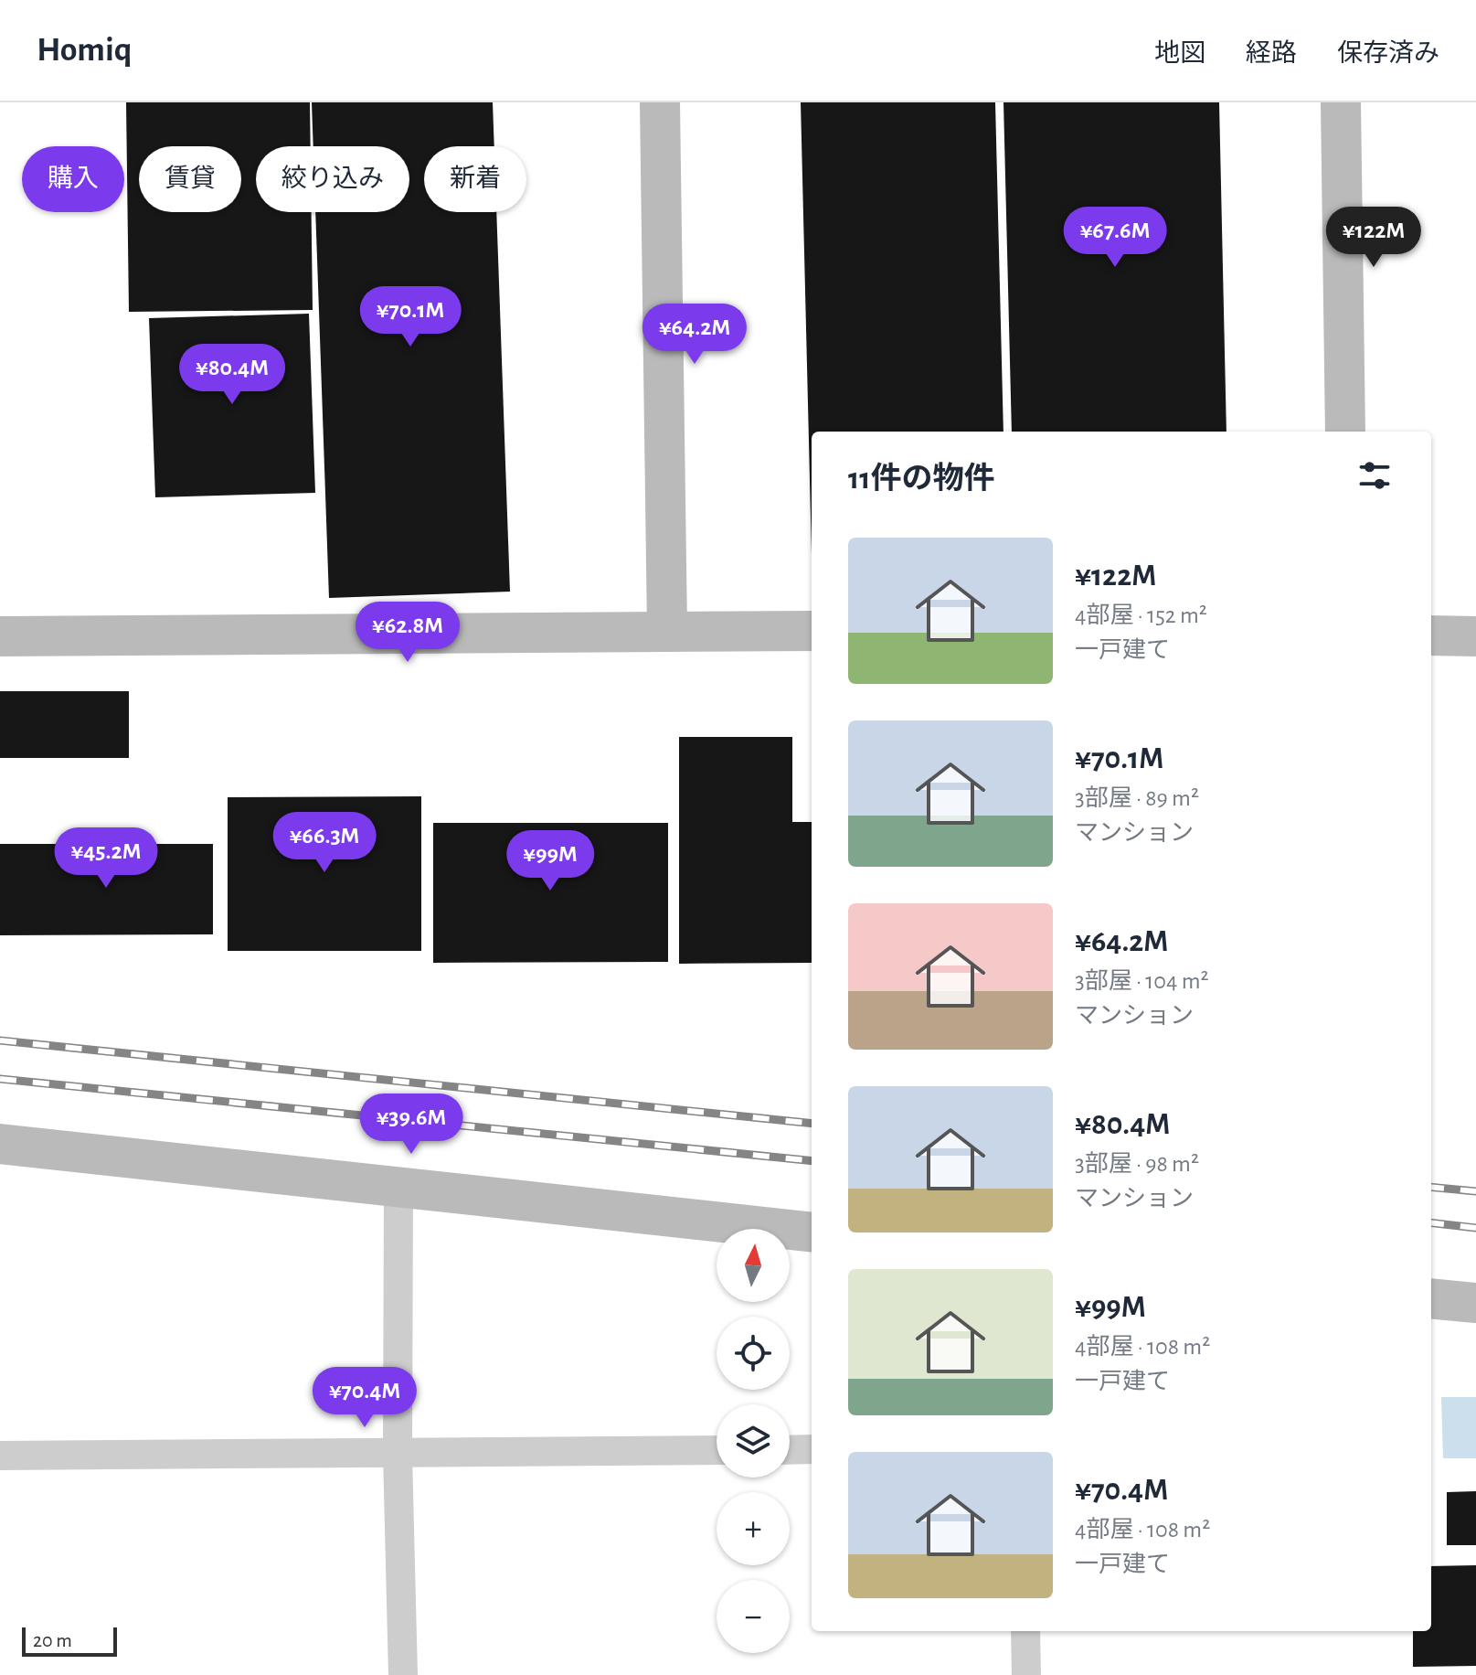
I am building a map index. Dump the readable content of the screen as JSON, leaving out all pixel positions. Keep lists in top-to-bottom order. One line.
{"scale_bar":"20 m","north":"top","page":{"header":"Homiq","nav":["地図","経路","保存済み"],"chip":["購入","賃貸","絞り込み","新着"],"price":["¥67.6M","¥122M","¥70.1M","¥64.2M","¥80.4M","¥62.8M","¥66.3M","¥45.2M","¥99M","¥39.6M","¥70.4M"],"heading":"11件の物件","list":[{"name":"¥122M","note":"4部屋 · 152 m² · 一戸建て"},{"name":"¥70.1M","note":"3部屋 · 89 m² · マンション"},{"name":"¥64.2M","note":"3部屋 · 104 m² · マンション"},{"name":"¥80.4M","note":"3部屋 · 98 m² · マンション"},{"name":"¥99M","note":"4部屋 · 108 m² · 一戸建て"},{"name":"¥70.4M","note":"4部屋 · 108 m² · 一戸建て"}],"map_buttons":["+","−"],"scale":"20 m"}}
